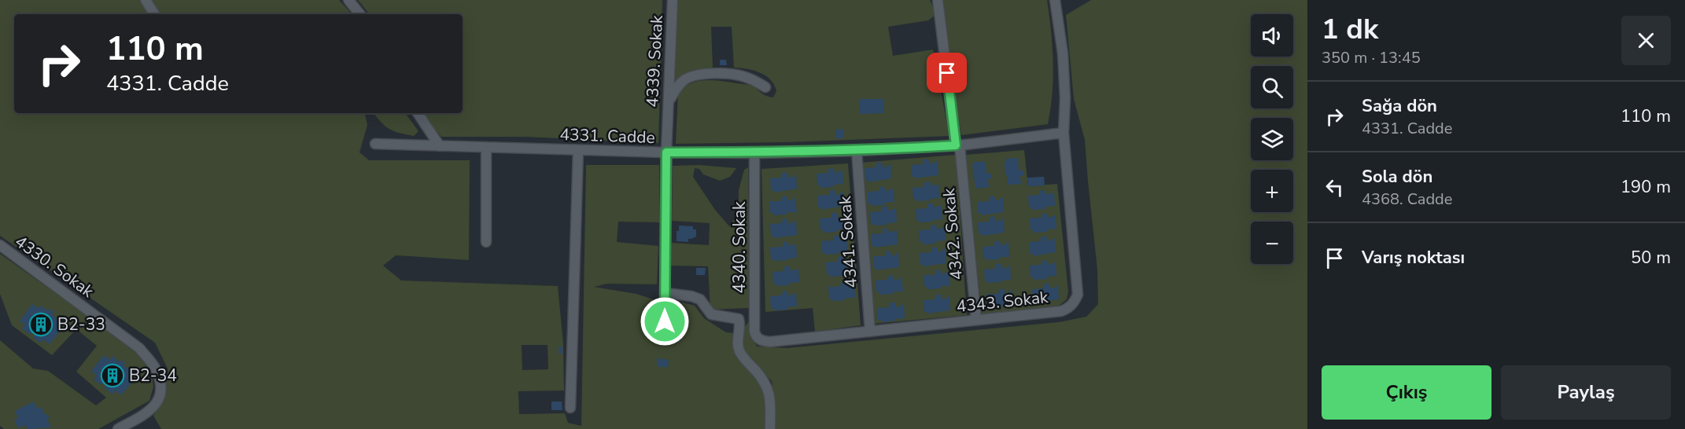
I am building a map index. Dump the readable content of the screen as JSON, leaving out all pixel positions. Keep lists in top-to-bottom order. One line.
{"streets":{"street":["4339. Sokak","4331. Cadde","4342. Sokak","4341. Sokak","4340. Sokak","4330. Sokak","4343. Sokak"]},"crossings":[["4339. Sokak","4331. Cadde"],["4331. Cadde","4342. Sokak"],["4331. Cadde","4341. Sokak"],["4331. Cadde","4340. Sokak"],["4331. Cadde","4343. Sokak"],["4342. Sokak","4343. Sokak"],["4341. Sokak","4343. Sokak"],["4340. Sokak","4343. Sokak"]],"places":{"building":["B2-33","B2-34"]},"page":{"heading":["1 dk","350 m · 13:45"],"map_buttons":["+","−"],"turn":["110 m","4331. Cadde"],"list":[{"name":"Sağa dön","note":"4331. Cadde","value":"110 m"},{"name":"Sola dön","note":"4368. Cadde","value":"190 m"},{"name":"Varış noktası","value":"50 m"}],"buttons":["Çıkış","Paylaş"]}}
